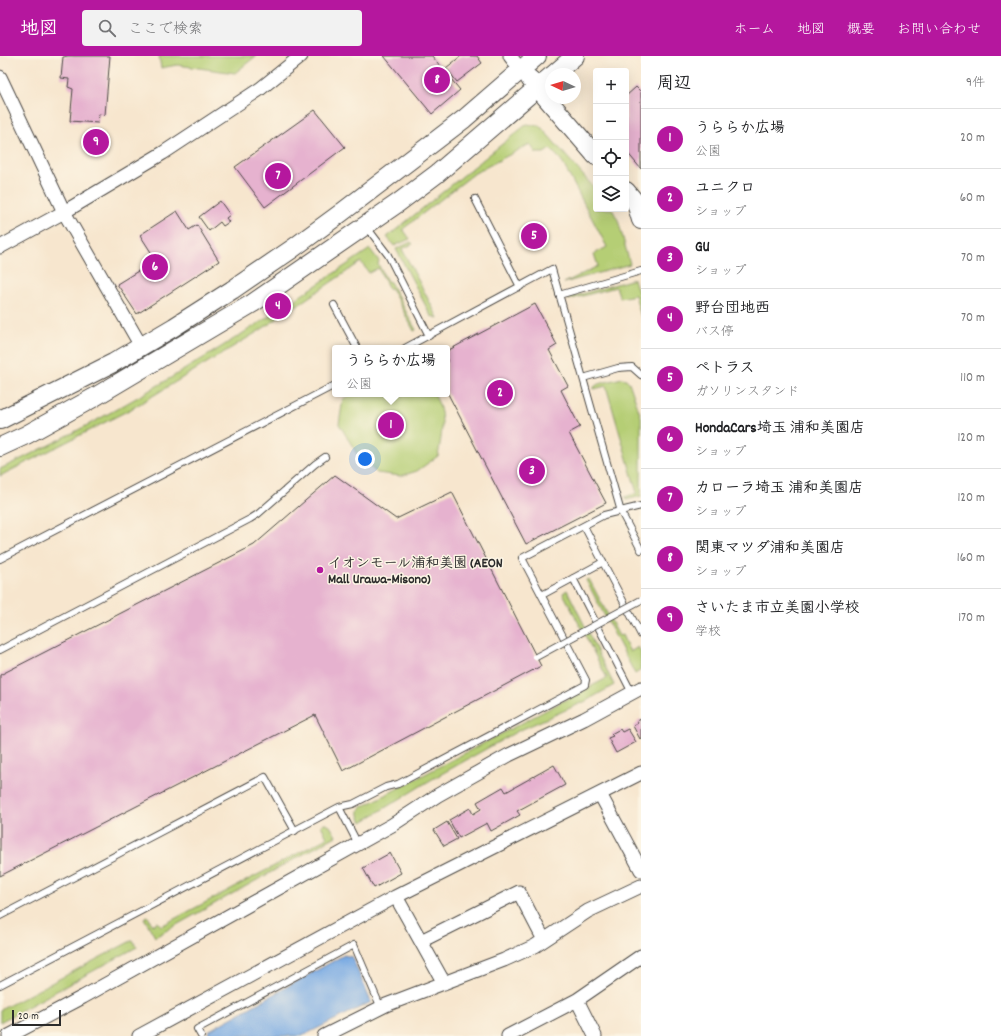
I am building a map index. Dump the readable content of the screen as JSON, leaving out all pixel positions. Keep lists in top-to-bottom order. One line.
{"places":["イオンモール浦和美園 (AEON Mall Urawa-Misono)"],"scale_bar":"20 m","north":"left","page":{"header":"地図","search":"ここで検索","nav":["ホーム","地図","概要","お問い合わせ"],"heading":["周辺","9件"],"pins":["8","9","7","5","6","4","2","1","3"],"map_buttons":["+","−"],"list":[{"mark":"1","name":"うららか広場","note":"公園","value":"20 m"},{"mark":"2","name":"ユニクロ","note":"ショップ","value":"60 m"},{"mark":"3","name":"GU","note":"ショップ","value":"70 m"},{"mark":"4","name":"野台団地西","note":"バス停","value":"70 m"},{"mark":"5","name":"ペトラス","note":"ガソリンスタンド","value":"110 m"},{"mark":"6","name":"HondaCars埼玉 浦和美園店","note":"ショップ","value":"120 m"},{"mark":"7","name":"カローラ埼玉 浦和美園店","note":"ショップ","value":"120 m"},{"mark":"8","name":"関東マツダ浦和美園店","note":"ショップ","value":"160 m"},{"mark":"9","name":"さいたま市立美園小学校","note":"学校","value":"170 m"}],"popup":["うららか広場","公園"],"scale":"20 m"}}
